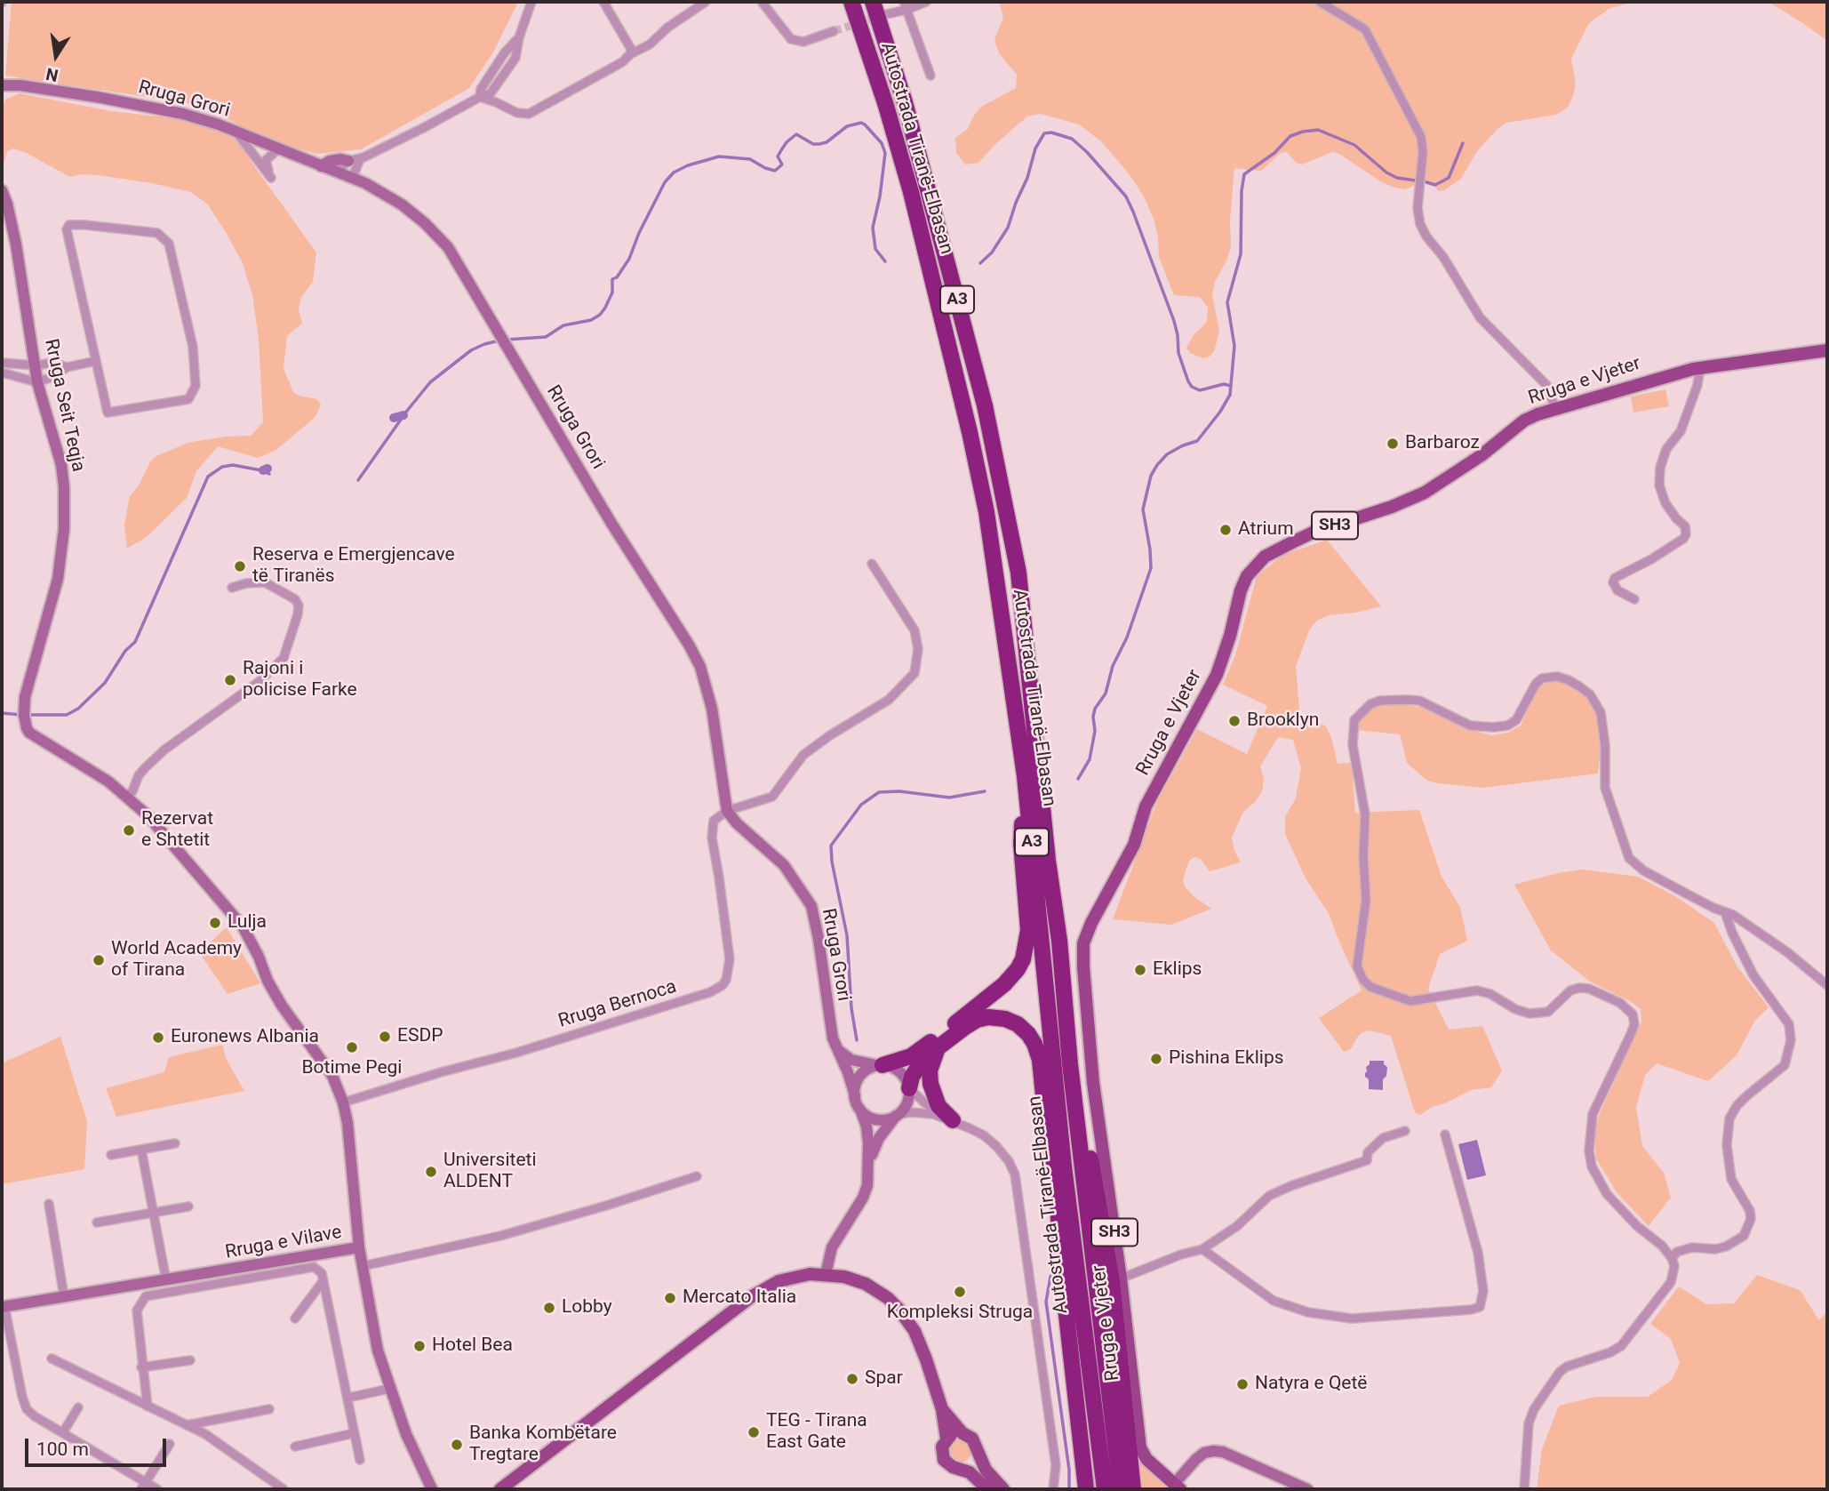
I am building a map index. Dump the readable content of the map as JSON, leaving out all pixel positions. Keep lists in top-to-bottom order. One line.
{"streets":{"highway":["Autostrada Tiranë-Elbasan","A3"],"main road":["Rruga e Vjeter","SH3"],"street":["Rruga Grori","Rruga Seit Teqja","Rruga Bernoca","Rruga e Vilave"]},"crossings":[["Rruga Grori","Rruga Bernoca"],["Rruga Seit Teqja","Rruga Bernoca"],["Rruga Seit Teqja","Rruga e Vilave"]],"places":["Barbaroz","Atrium","Reserva e Emergjencave të Tiranës","Rajoni i policise Farke","Brooklyn","Rezervat e Shtetit","Lulja","World Academy of Tirana","Eklips","ESDP","Euronews Albania","Botime Pegi","Pishina Eklips","Universiteti ALDENT","Kompleksi Struga","Mercato Italia","Lobby","Hotel Bea","Spar","Natyra e Qetë","TEG - Tirana East Gate","Banka Kombëtare Tregtare"],"scale_bar":"100 m","north":"bottom"}
